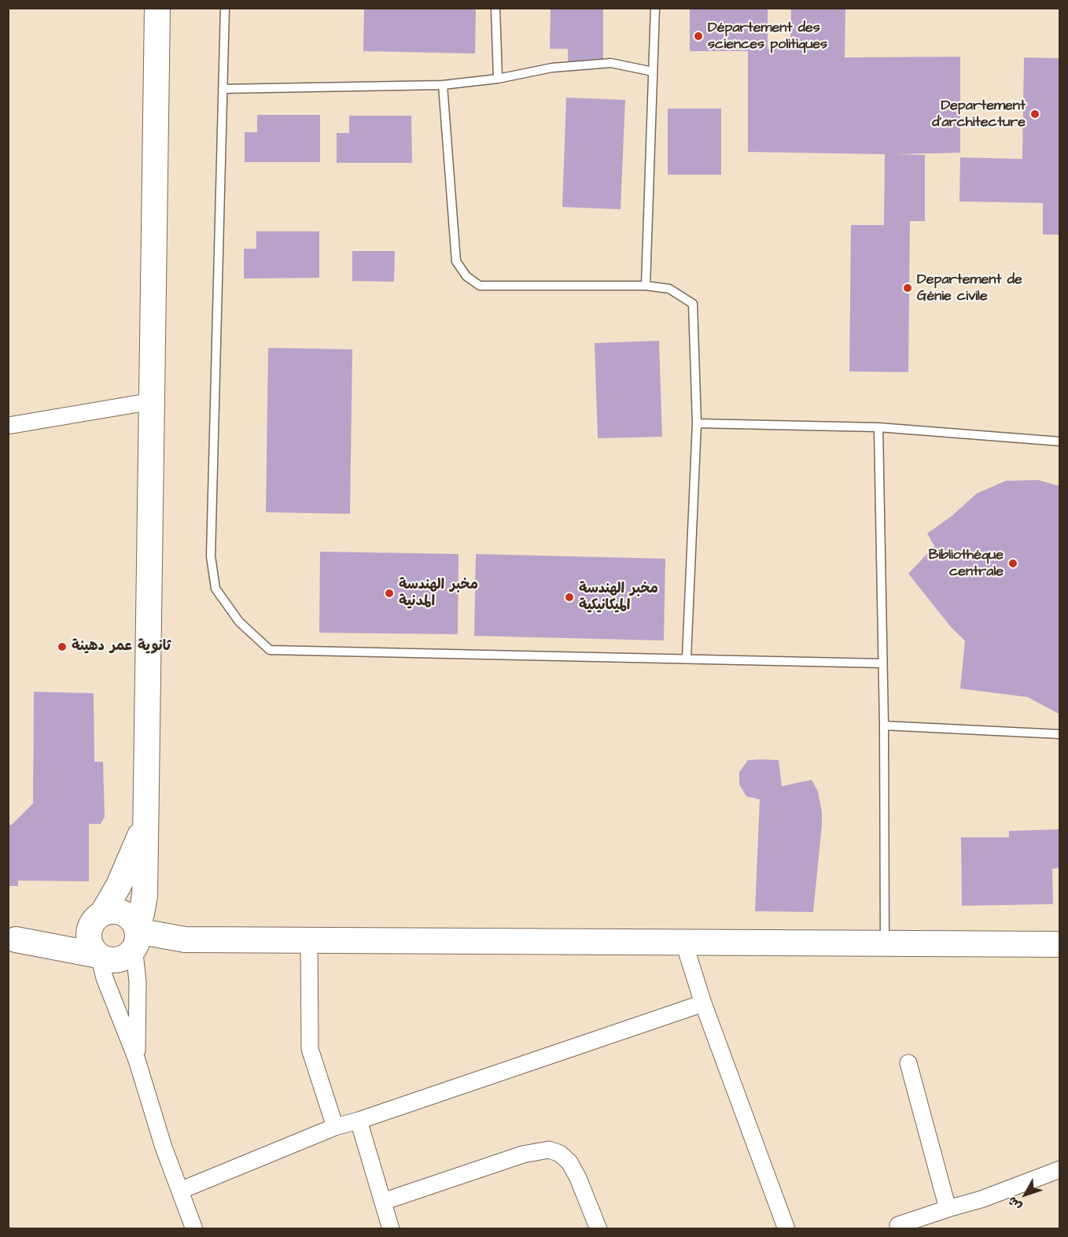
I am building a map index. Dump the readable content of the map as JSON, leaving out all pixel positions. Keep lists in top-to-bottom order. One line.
{"places":["Département des sciences politiques","Departement d'architecture","Departement de Génie civile","Bibliothéque centrale","مخبر الهندسة المدنية","مخبر الهندسة الميكانيكية","ثانوية عمر دهينة"],"north":"bottom left"}
